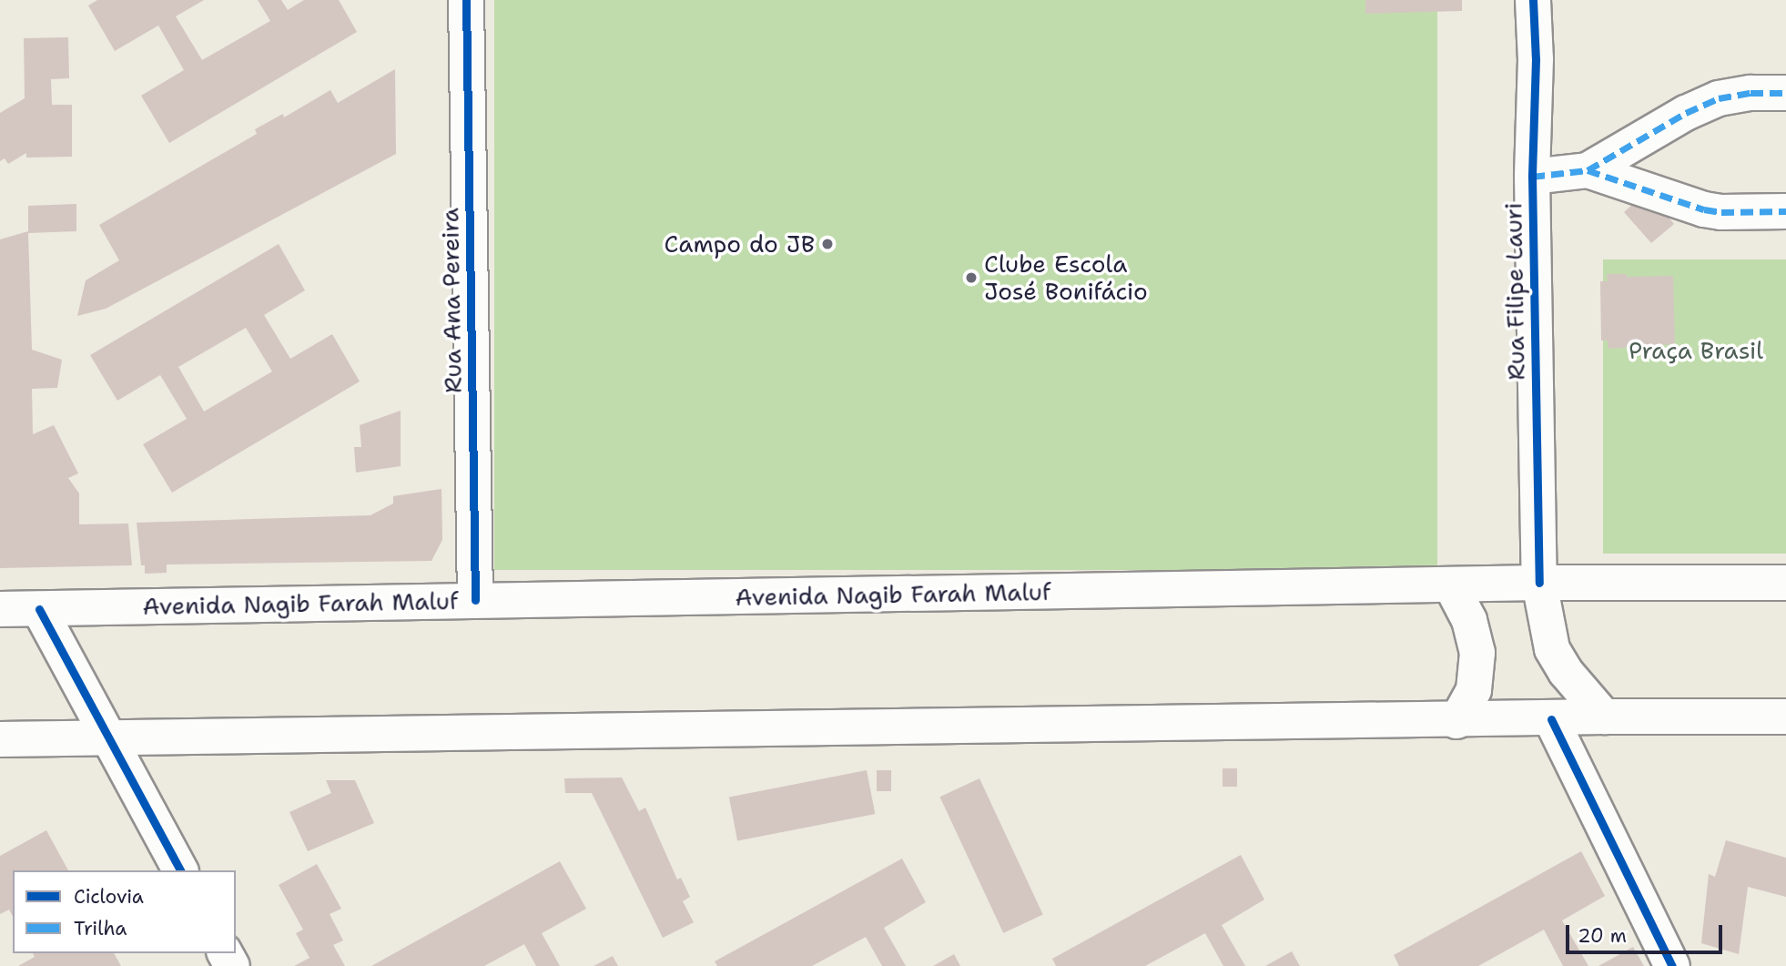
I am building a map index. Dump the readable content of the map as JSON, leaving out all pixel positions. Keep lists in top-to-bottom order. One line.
{"streets":{"main road":["Rua Filipe Lauri","Rua Ana Pereira","Avenida Nagib Farah Maluf"]},"crossings":[["Rua Filipe Lauri","Avenida Nagib Farah Maluf"],["Rua Ana Pereira","Avenida Nagib Farah Maluf"]],"parks":["Praça Brasil"],"places":["Campo do JB","Clube Escola José Bonifácio"],"legend":["Ciclovia","Trilha"],"scale_bar":"20 m"}
